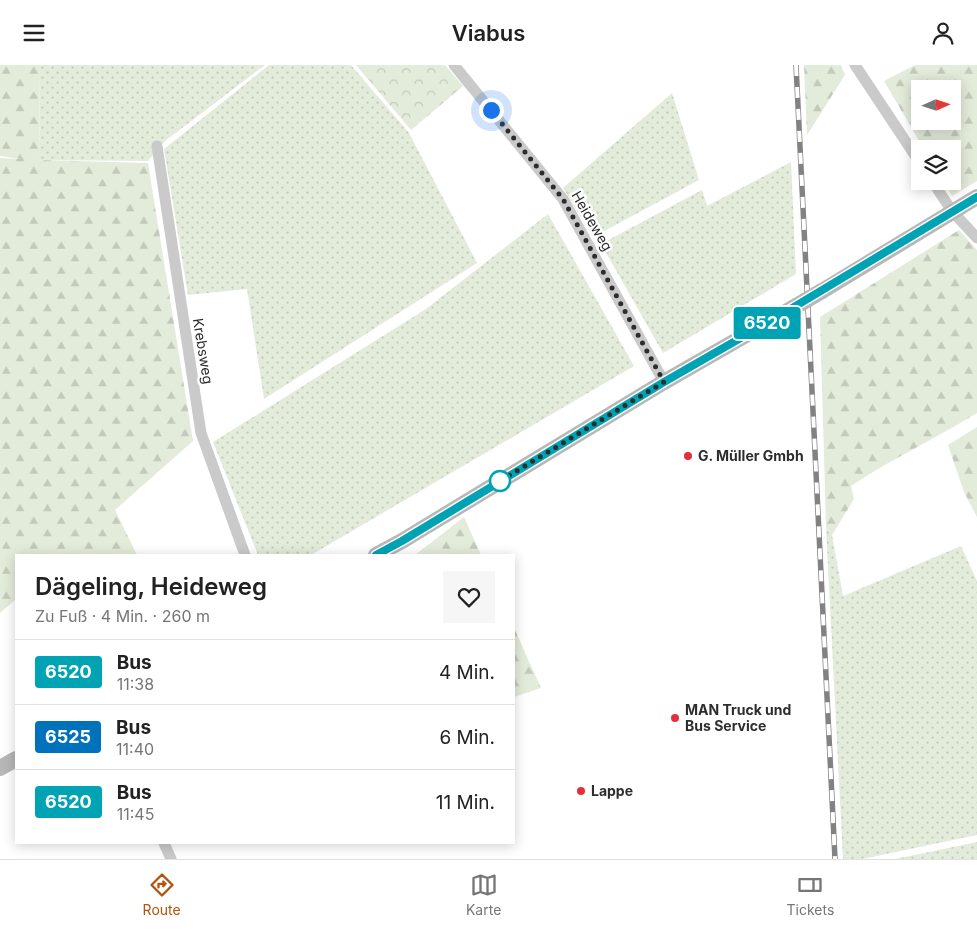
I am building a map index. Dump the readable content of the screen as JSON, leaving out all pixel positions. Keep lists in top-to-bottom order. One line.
{"streets":{"street":["Heideweg","Krebsweg"]},"places":["G. Müller Gmbh","MAN Truck und Bus Service","Lappe"],"lines":["bus line 6520"],"north":"right","page":{"header":"Viabus","on_map":"6520","heading":["Dägeling, Heideweg","Zu Fuß · 4 Min. · 260 m"],"list":[{"mark":"6520","name":"Bus","note":"11:38","value":"4 Min."},{"mark":"6525","name":"Bus","note":"11:40","value":"6 Min."},{"mark":"6520","name":"Bus","note":"11:45","value":"11 Min."}],"tabs":["Route","Karte","Tickets"]}}
